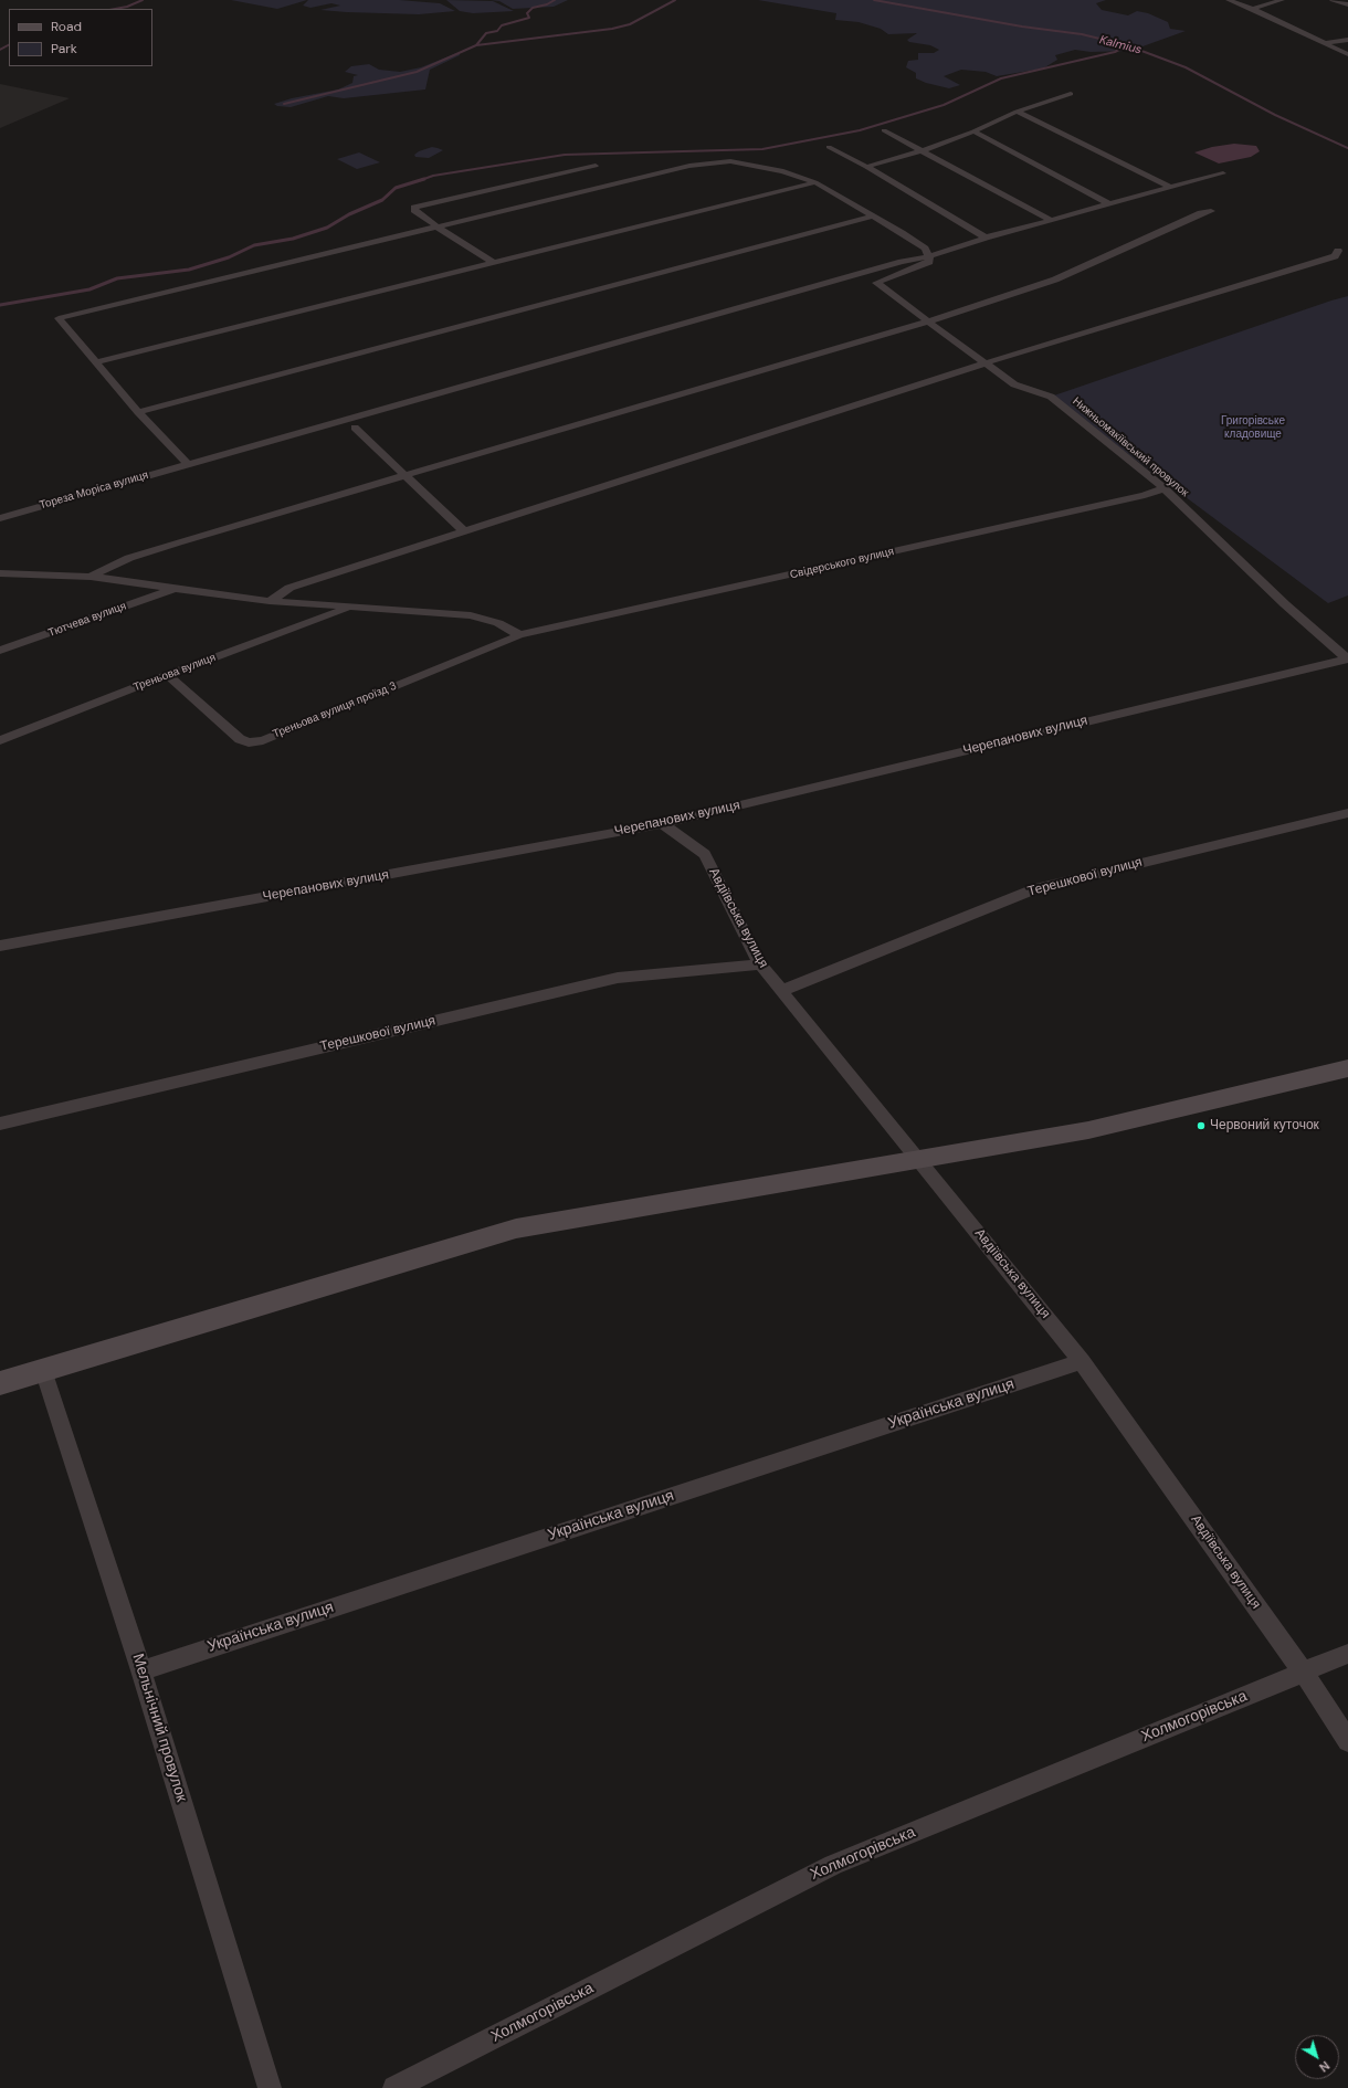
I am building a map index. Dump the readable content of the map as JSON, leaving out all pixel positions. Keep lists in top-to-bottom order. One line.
{"streets":{"street":["Нижньомакіївський провулок","Тореза Моріса вулиця","Свiдерського вулиця","Тютчева вулиця","Треньова вулиця","Треньова вулиця проїзд 3","Черепанових вулиця","Терешкової вулиця","Авдіївська вулиця","Українська вулиця","Холмогорівська","Мельнiчний провулок"]},"crossings":[["Нижньомакіївський провулок","Тореза Моріса вулиця"],["Нижньомакіївський провулок","Свiдерського вулиця"],["Нижньомакіївський провулок","Черепанових вулиця"],["Свiдерського вулиця","Треньова вулиця проїзд 3"],["Треньова вулиця","Треньова вулиця проїзд 3"],["Черепанових вулиця","Авдіївська вулиця"],["Терешкової вулиця","Авдіївська вулиця"],["Авдіївська вулиця","Українська вулиця"],["Авдіївська вулиця","Холмогорівська"],["Українська вулиця","Мельнiчний провулок"]],"water":["Kalmius"],"parks":["Григорівське кладовище"],"places":["Червоний куточок"],"legend":["Road","Park"],"north":"bottom right"}
